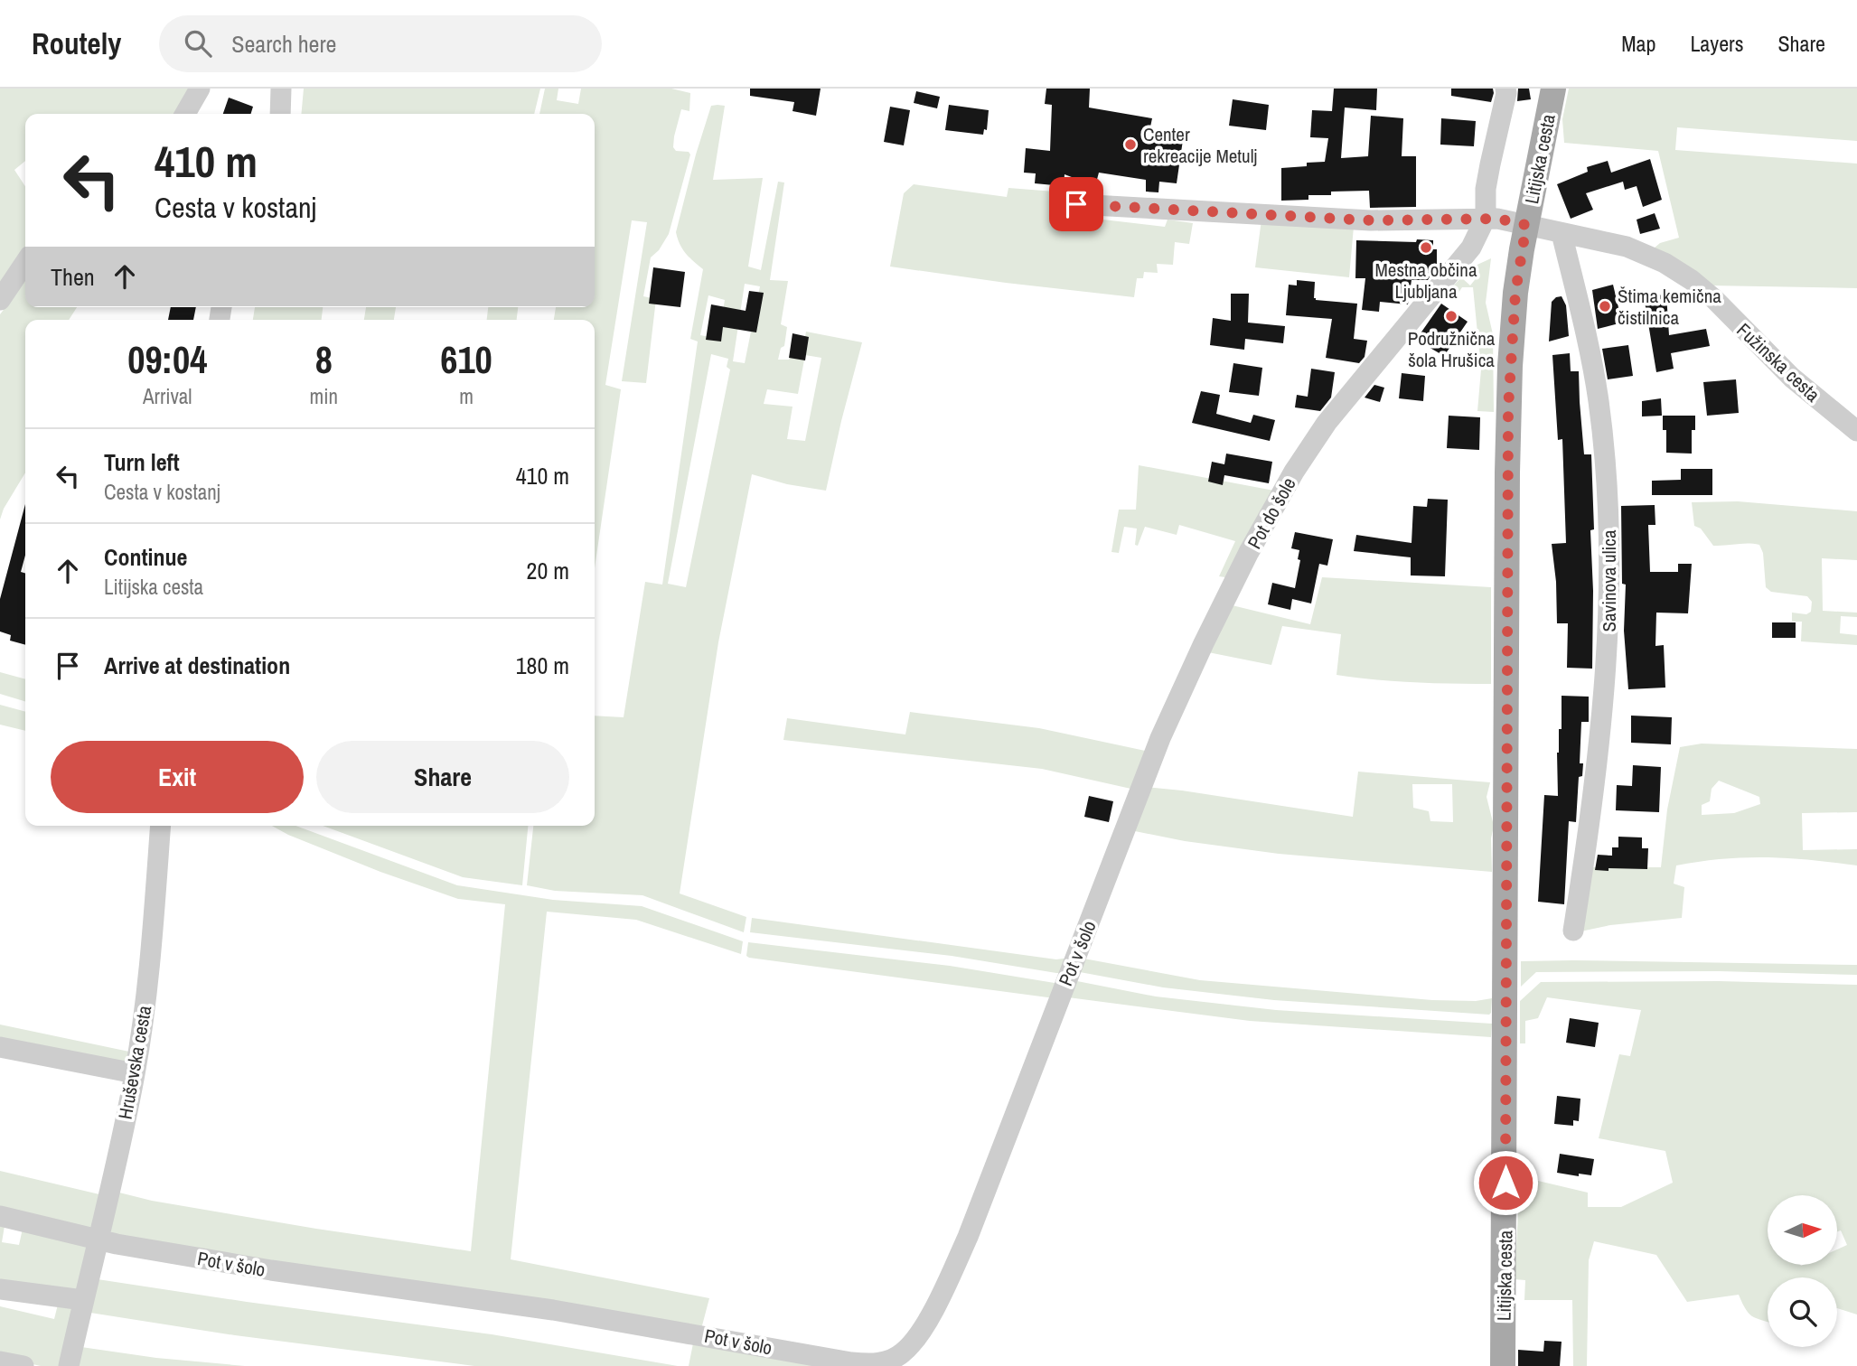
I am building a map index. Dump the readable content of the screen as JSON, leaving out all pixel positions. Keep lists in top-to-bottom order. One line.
{"streets":{"main road":["Litijska cesta"],"street":["Fužinska cesta","Pot do šole","Savinova ulica","Pot v šolo","Hruševska cesta"]},"crossings":[["Litijska cesta","Fužinska cesta"],["Fužinska cesta","Pot do šole"],["Fužinska cesta","Savinova ulica"],["Pot do šole","Pot v šolo"],["Pot v šolo","Hruševska cesta"]],"places":["Center rekreacije Metulj","Mestna občina Ljubljana","Štima kemična čistilnica","Podružnična šola Hrušica"],"north":"right","page":{"header":"Routely","search":"Search here","nav":["Map","Layers","Share"],"turn":["410 m","Cesta v kostanj"],"then":"Then","eta":["09:04","Arrival","8","min","610","m"],"list":[{"name":"Turn left","note":"Cesta v kostanj","value":"410 m"},{"name":"Continue","note":"Litijska cesta","value":"20 m"},{"name":"Arrive at destination","value":"180 m"}],"buttons":["Exit","Share"]}}
